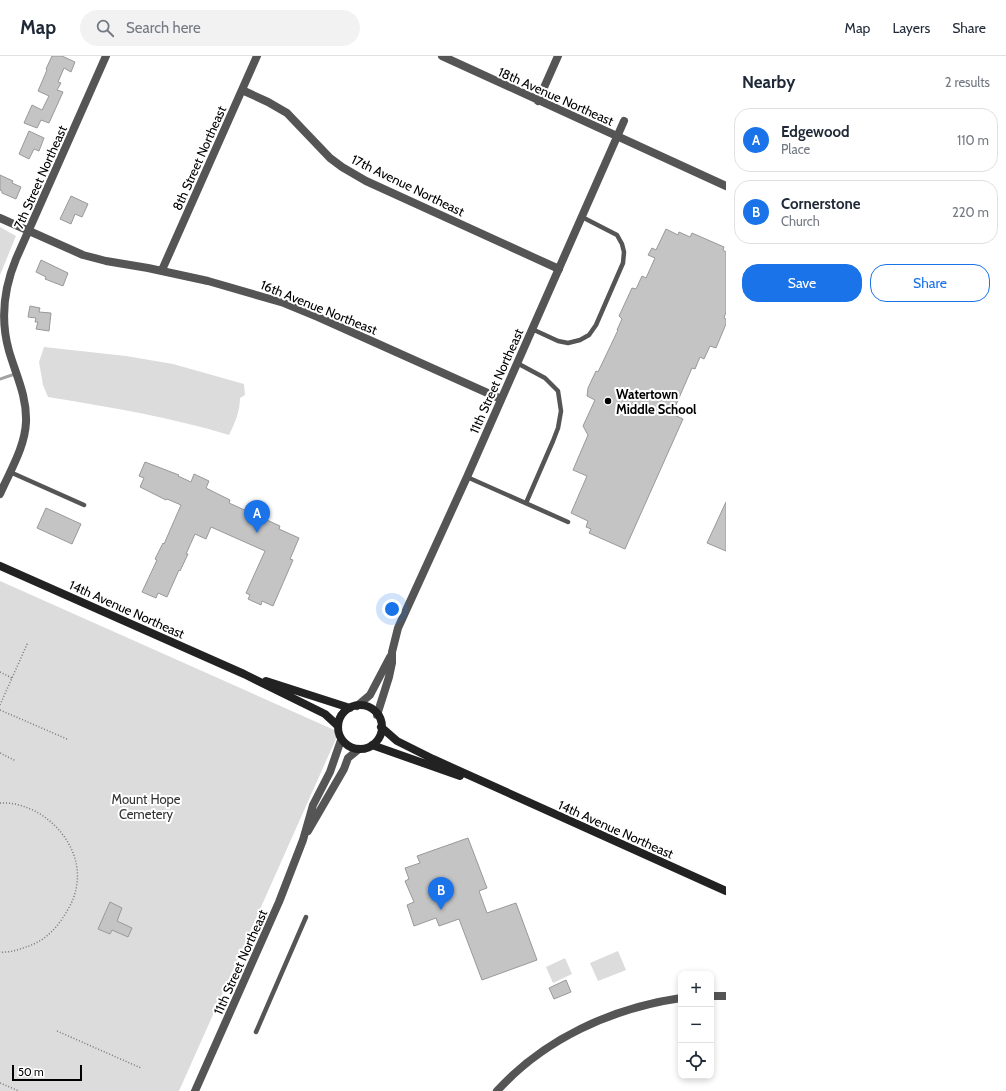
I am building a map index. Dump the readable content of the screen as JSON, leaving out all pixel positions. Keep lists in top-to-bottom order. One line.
{"streets":{"main road":["14th Avenue Northeast"],"street":["18th Avenue Northeast","8th Street Northeast","7th Street Northeast","17th Avenue Northeast","16th Avenue Northeast","11th Street Northeast"]},"crossings":[["18th Avenue Northeast","11th Street Northeast"],["8th Street Northeast","17th Avenue Northeast"],["8th Street Northeast","16th Avenue Northeast"],["7th Street Northeast","16th Avenue Northeast"],["17th Avenue Northeast","11th Street Northeast"],["16th Avenue Northeast","11th Street Northeast"],["11th Street Northeast","14th Avenue Northeast"]],"parks":["Mount Hope Cemetery"],"places":["Watertown Middle School"],"scale_bar":"50 m","page":{"header":"Map","search":"Search here","nav":["Map","Layers","Share"],"heading":["Nearby","2 results"],"list":[{"mark":"A","name":"Edgewood","note":"Place","value":"110 m"},{"mark":"B","name":"Cornerstone","note":"Church","value":"220 m"}],"buttons":["Save","Share"],"pins":["A","B"],"map_buttons":["+","−"],"scale":"50 m"}}
